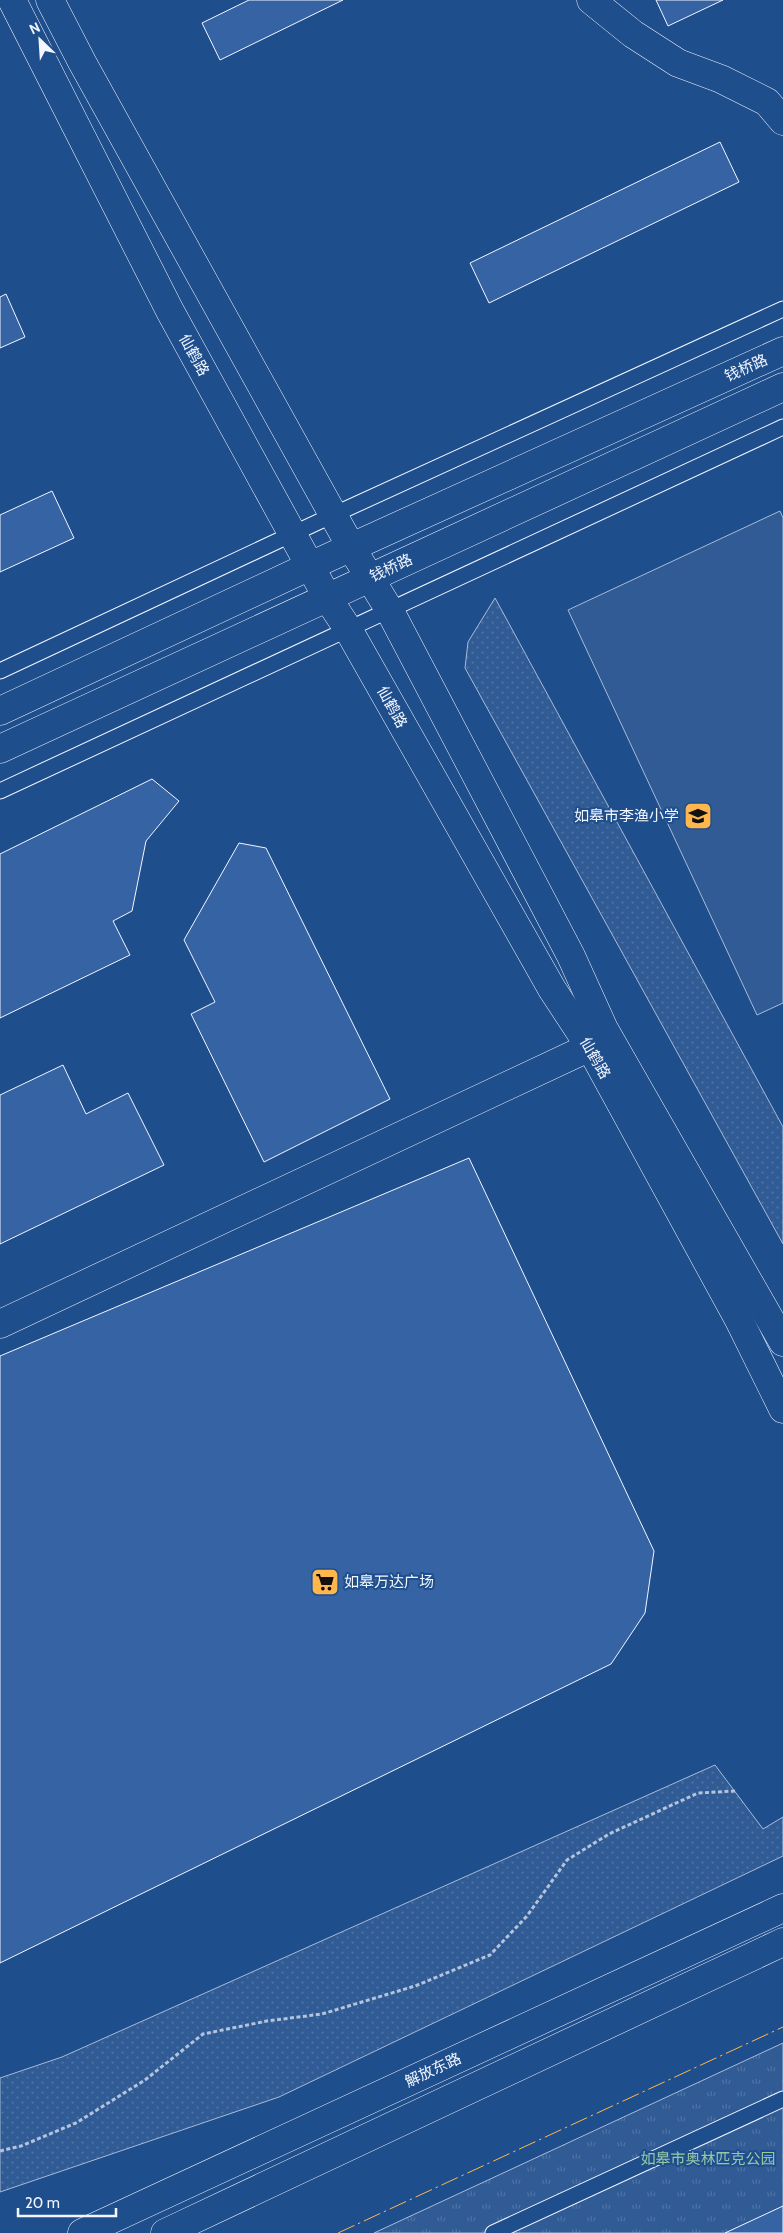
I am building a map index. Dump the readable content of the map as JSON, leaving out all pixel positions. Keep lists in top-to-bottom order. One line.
{"streets":{"street":["仙鹤路","钱桥路","解放东路"]},"crossings":[["仙鹤路","钱桥路"]],"parks":["如皋市奥林匹克公园"],"places":{"school or university":["如皋市李渔小学"],"supermarket":["如皋万达广场"]},"scale_bar":"20 m","north":"top left"}
